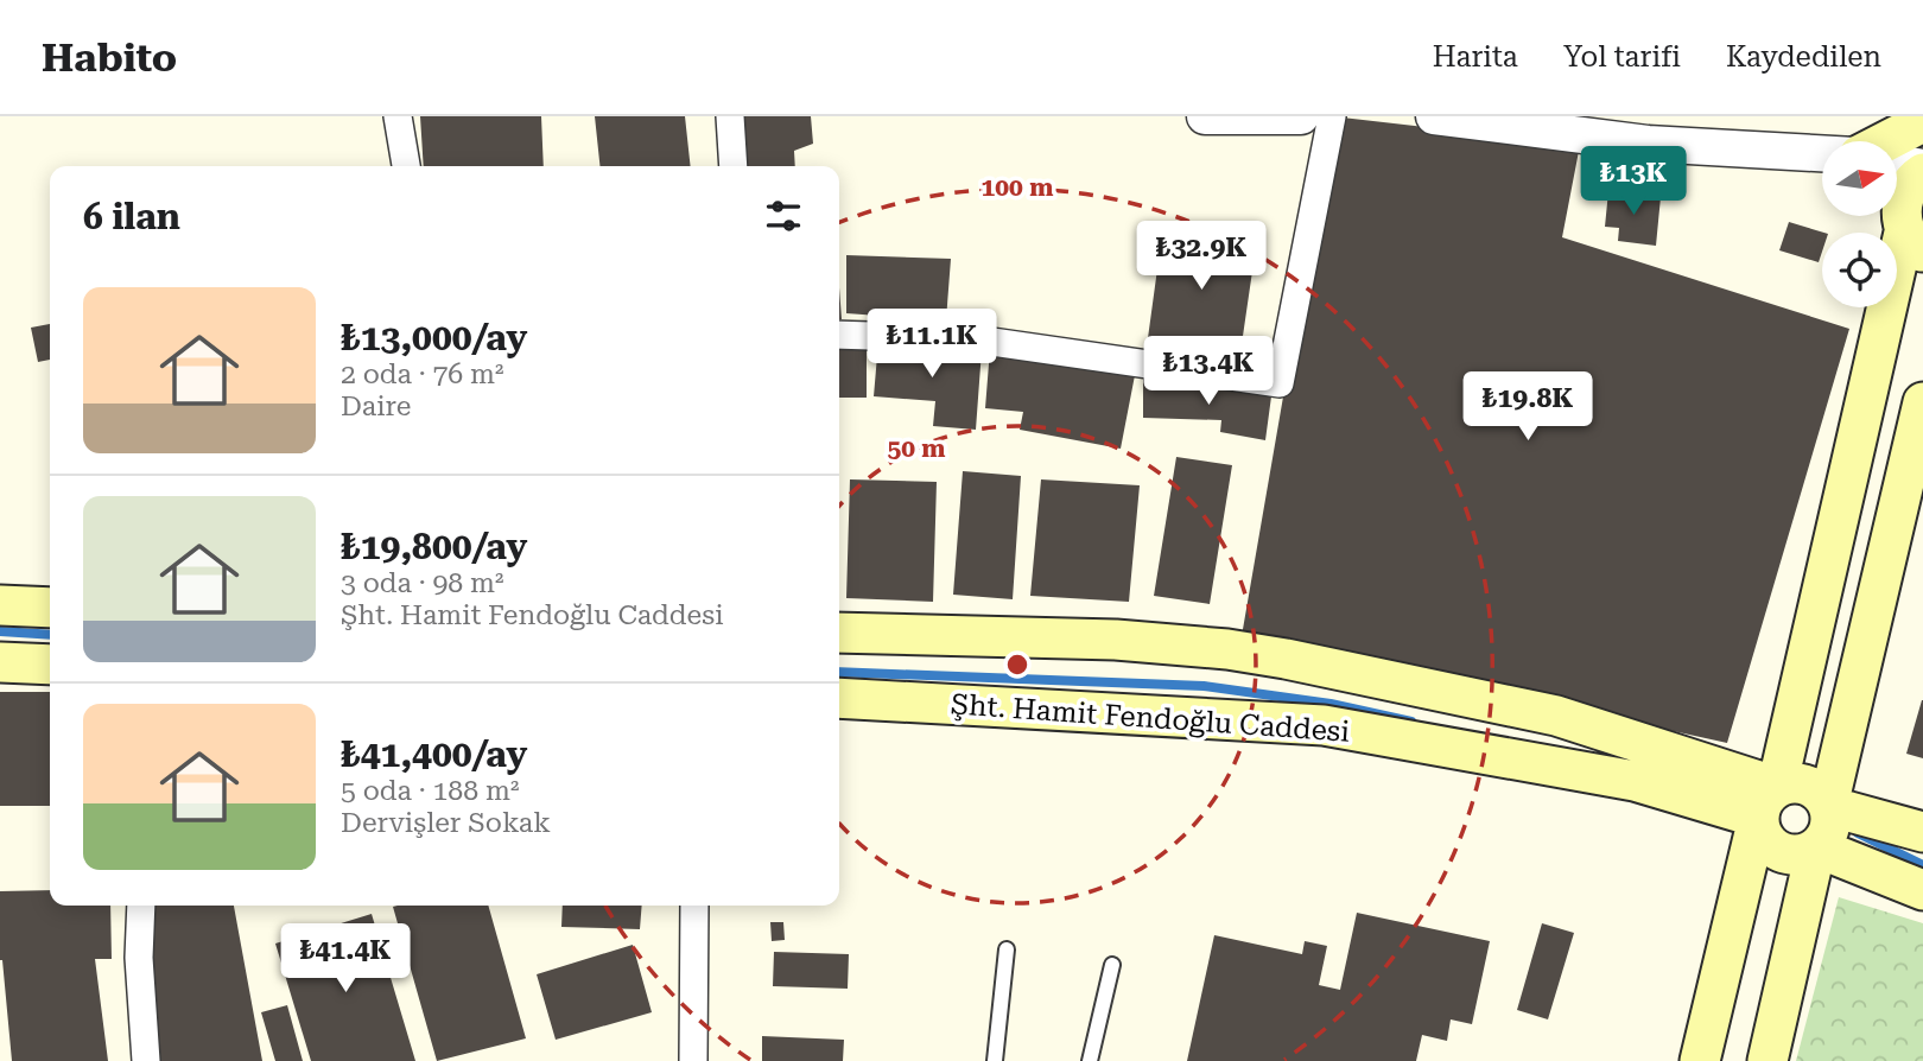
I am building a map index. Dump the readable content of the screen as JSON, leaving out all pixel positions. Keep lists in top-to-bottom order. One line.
{"streets":{"main road":["Şht. Hamit Fendoğlu Caddesi"]},"north":"right","page":{"header":"Habito","nav":["Harita","Yol tarifi","Kaydedilen"],"price":["₺13K","₺32.9K","₺11.1K","₺13.4K","₺19.8K","₺41.4K"],"heading":"6 ilan","list":[{"name":"₺13,000/ay","note":"2 oda · 76 m² · Daire"},{"name":"₺19,800/ay","note":"3 oda · 98 m² · Şht. Hamit Fendoğlu Caddesi"},{"name":"₺41,400/ay","note":"5 oda · 188 m² · Dervişler Sokak"}]},"rings":["100 m","50 m"]}
